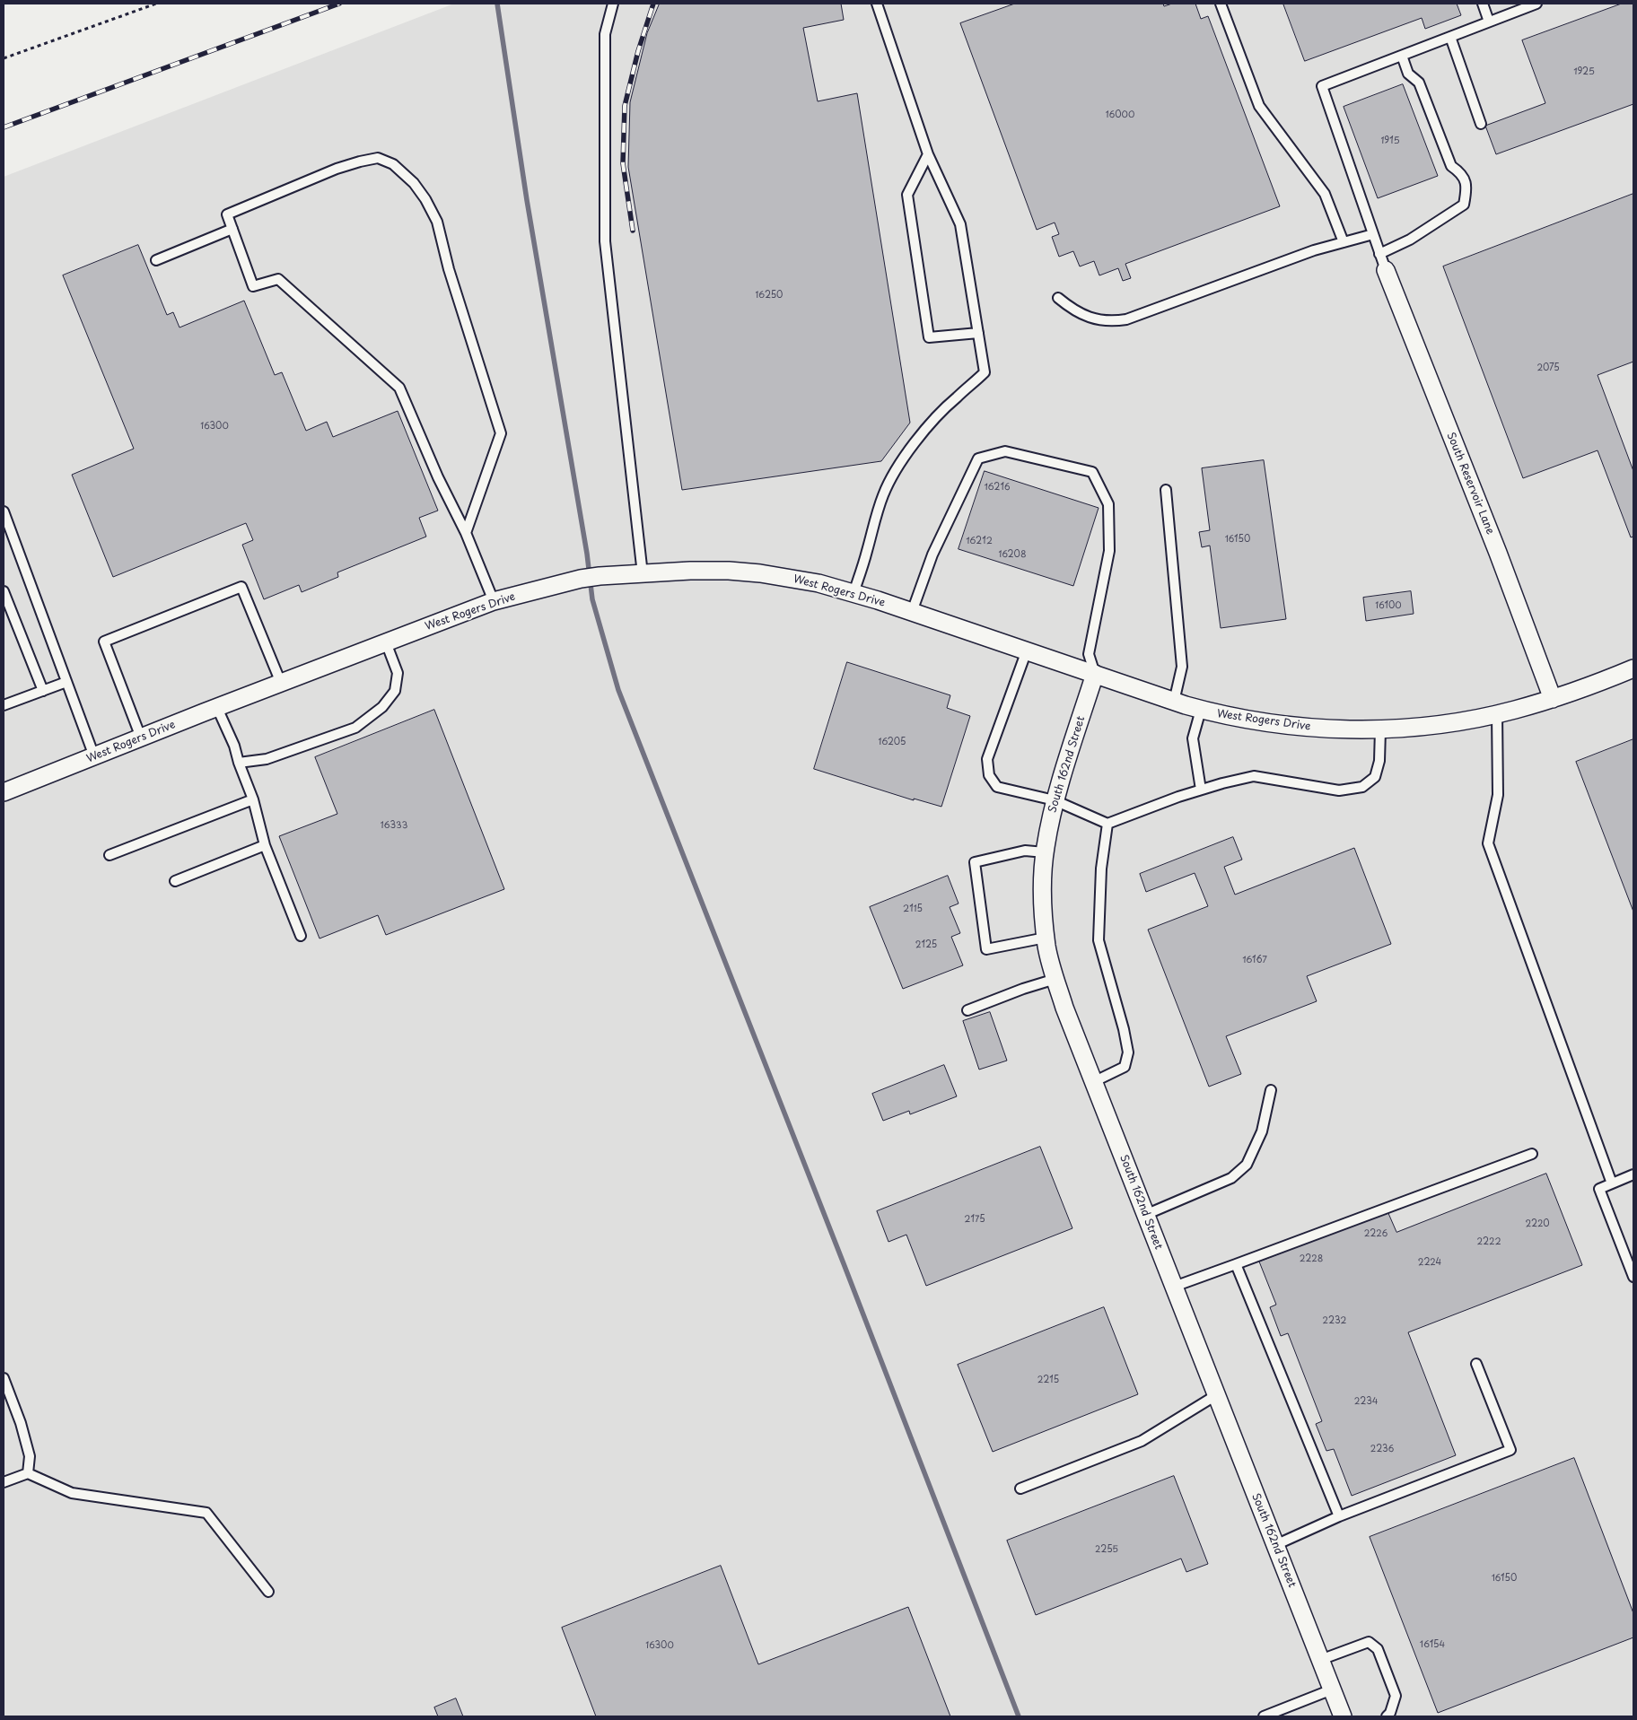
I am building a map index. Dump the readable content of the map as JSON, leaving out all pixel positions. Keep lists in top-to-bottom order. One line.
{"streets":{"street":["South Reservoir Lane","West Rogers Drive","South 162nd Street"]},"crossings":[["South Reservoir Lane","West Rogers Drive"],["West Rogers Drive","South 162nd Street"]],"house_numbers":["1925","16000","1915","16250","2075","16300","16216","16150","16212","16208","16100","16205","16333","2115","2125","16167","2175","2220","2226","2222","2228","2224","2232","2215","2234","2236","2255","16150","16154","16300"]}
